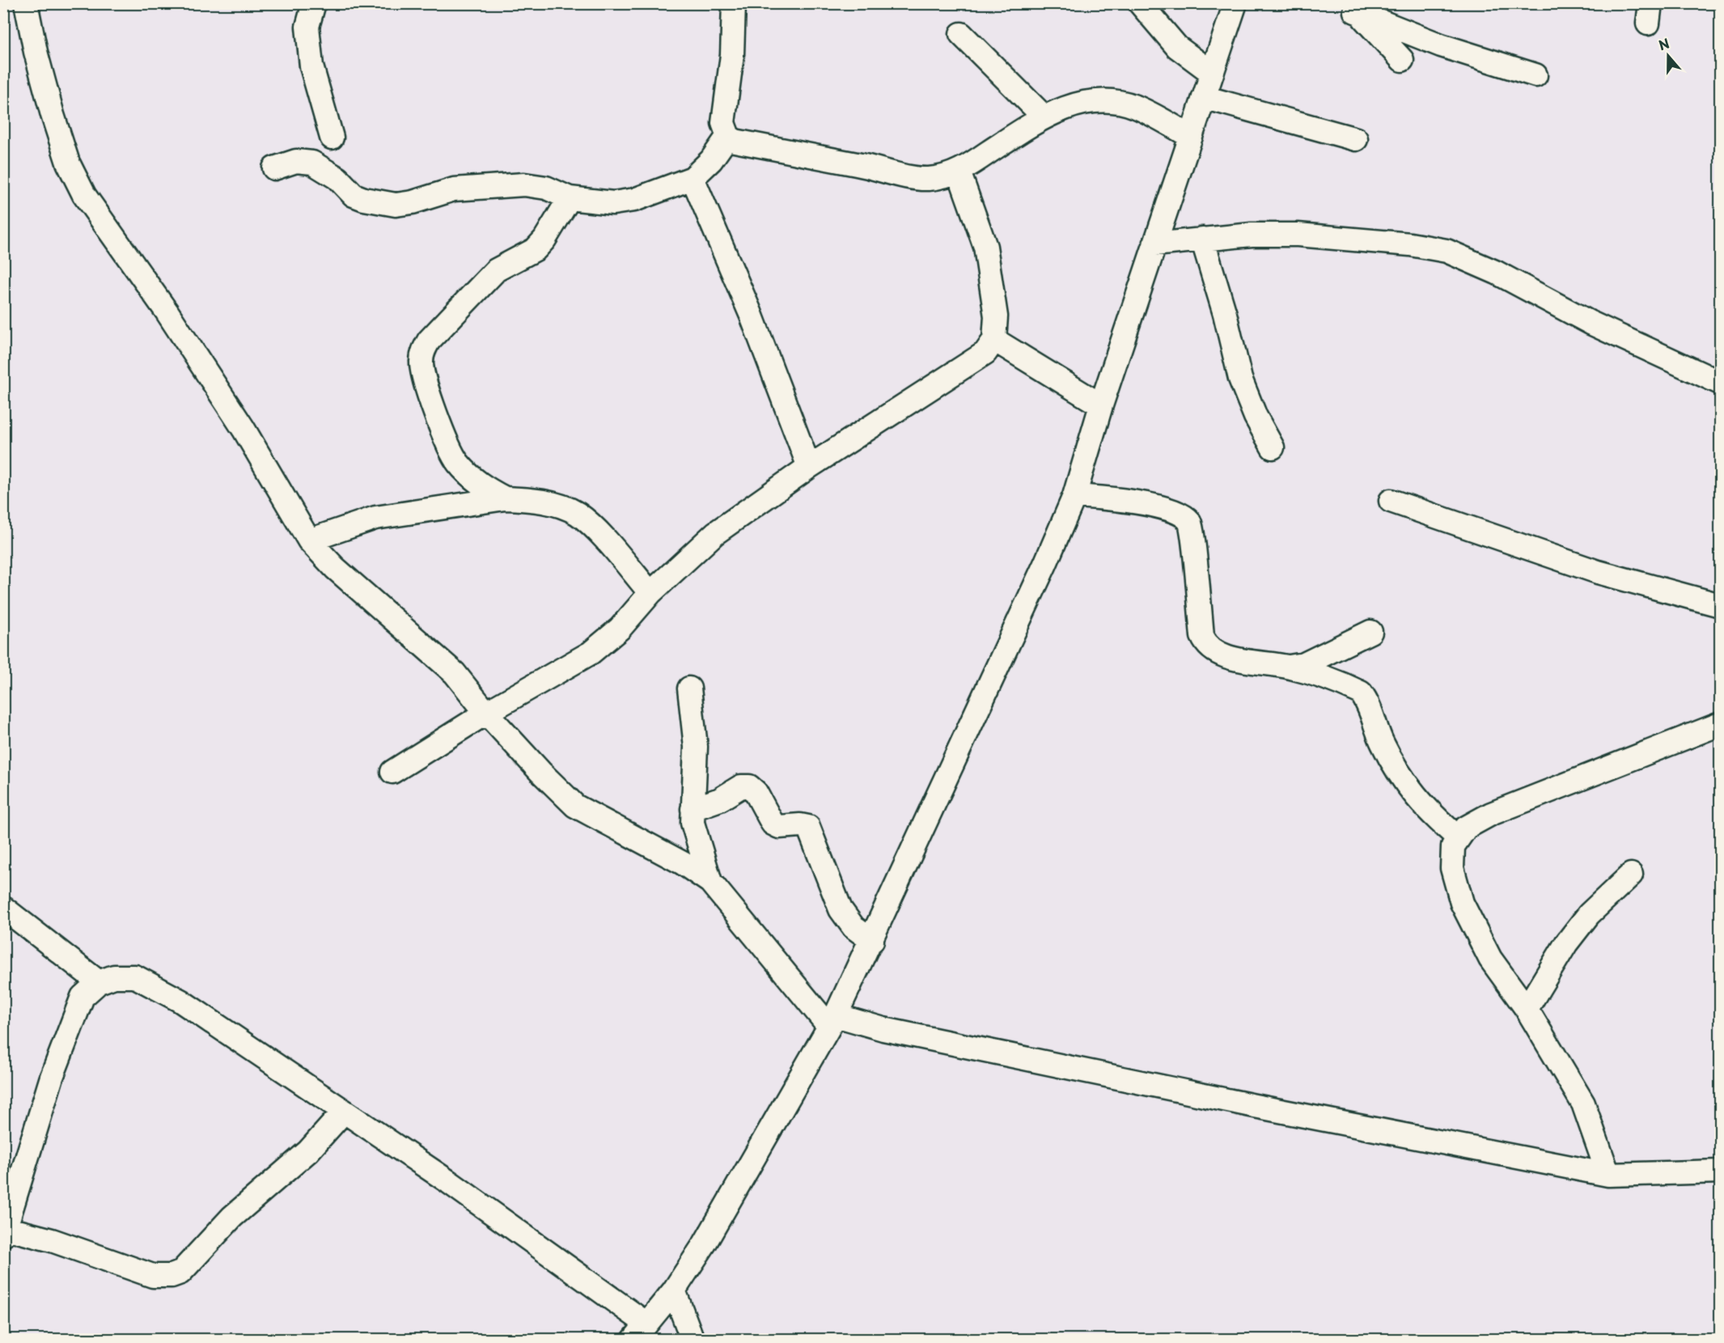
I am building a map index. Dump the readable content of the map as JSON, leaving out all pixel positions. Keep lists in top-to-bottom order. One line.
{"north":"top"}
